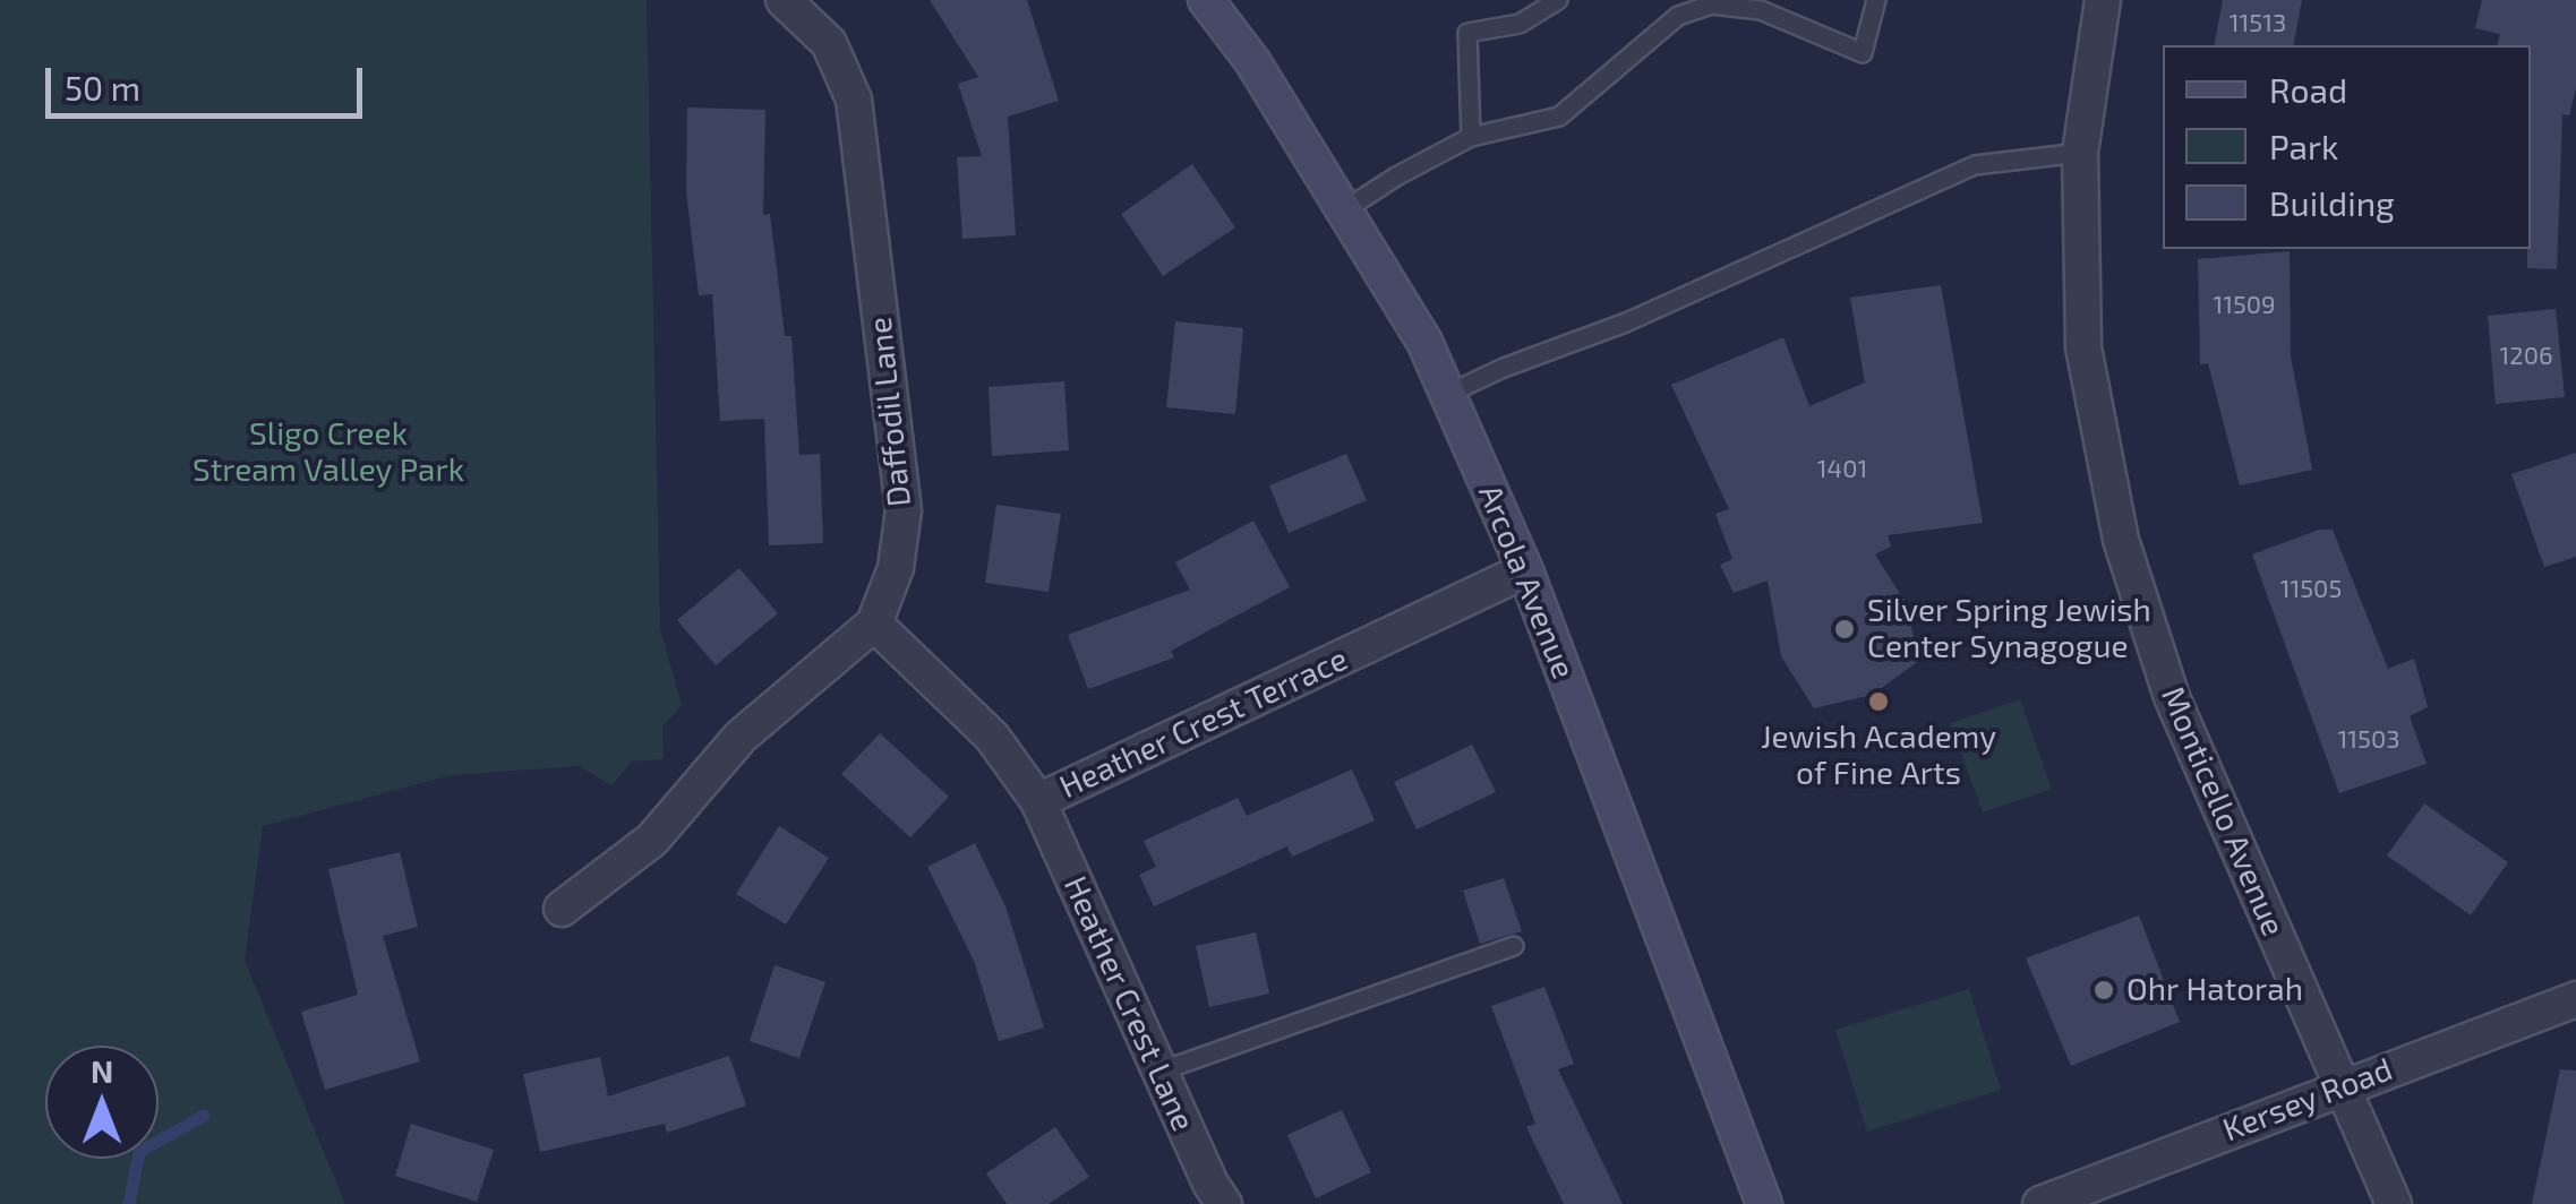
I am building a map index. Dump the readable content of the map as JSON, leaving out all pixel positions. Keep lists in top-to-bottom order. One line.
{"streets":{"street":["Daffodil Lane","Arcola Avenue","Heather Crest Terrace","Monticello Avenue","Heather Crest Lane","Kersey Road"]},"crossings":[["Daffodil Lane","Heather Crest Terrace"],["Arcola Avenue","Heather Crest Terrace"],["Heather Crest Terrace","Heather Crest Lane"],["Monticello Avenue","Kersey Road"]],"parks":["Sligo Creek Stream Valley Park"],"places":["Silver Spring Jewish Center Synagogue","Jewish Academy of Fine Arts","Ohr Hatorah"],"house_numbers":["11513","11509","1206","1401","11505","11503"],"legend":["Road","Park","Building"],"scale_bar":"50 m","north":"top"}
